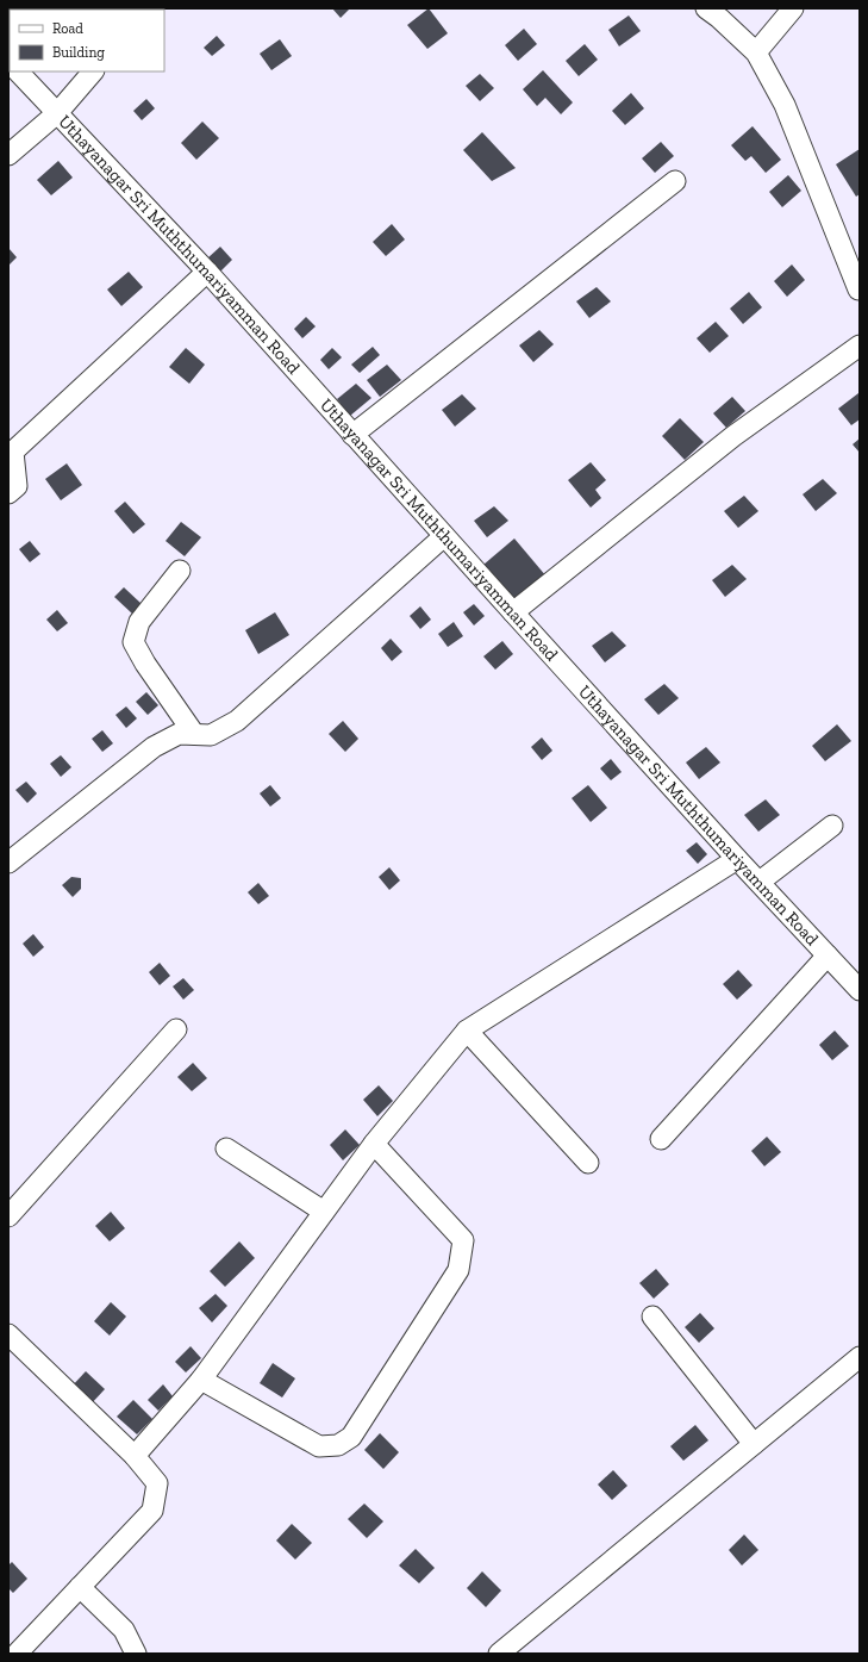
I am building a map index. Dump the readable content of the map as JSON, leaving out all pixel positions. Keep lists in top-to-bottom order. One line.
{"streets":{"street":["Uthayanagar Sri Muththumariyamman Road"]},"legend":["Road","Building"]}
